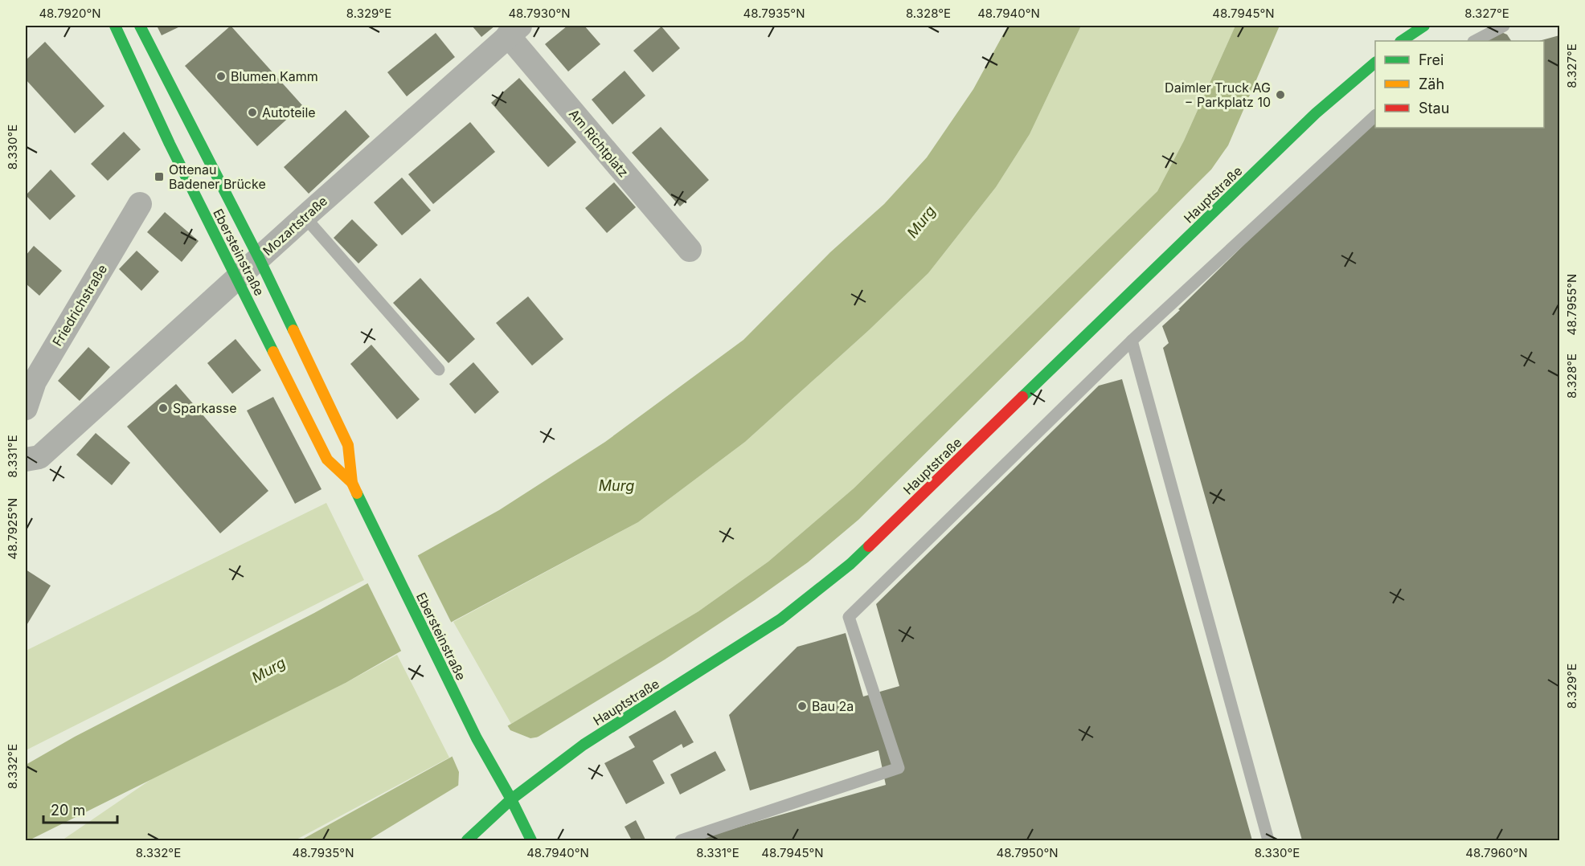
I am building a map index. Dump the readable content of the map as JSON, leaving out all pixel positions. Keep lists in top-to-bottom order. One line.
{"streets":{"street":["Am Richtplatz","Hauptstraße","Mozartstraße","Ebersteinstraße","Friedrichstraße"]},"crossings":[["Am Richtplatz","Mozartstraße"],["Hauptstraße","Ebersteinstraße"],["Mozartstraße","Ebersteinstraße"]],"water":["Murg"],"places":{"other":["Blumen Kamm","Daimler Truck AG − Parkplatz 10","Autoteile","Sparkasse","Bau 2a"],"transit":["Ottenau Badener Brücke"]},"legend":["Frei","Zäh","Stau"],"scale_bar":"20 m","coordinates":["48.7920°N","8.329°E","48.7930°N","48.7935°N","8.328°E","48.7940°N","48.7945°N","8.327°E","8.330°E","48.7955°N","8.331°E","48.7925°N","8.332°E","48.7950°N","48.7960°N"]}
